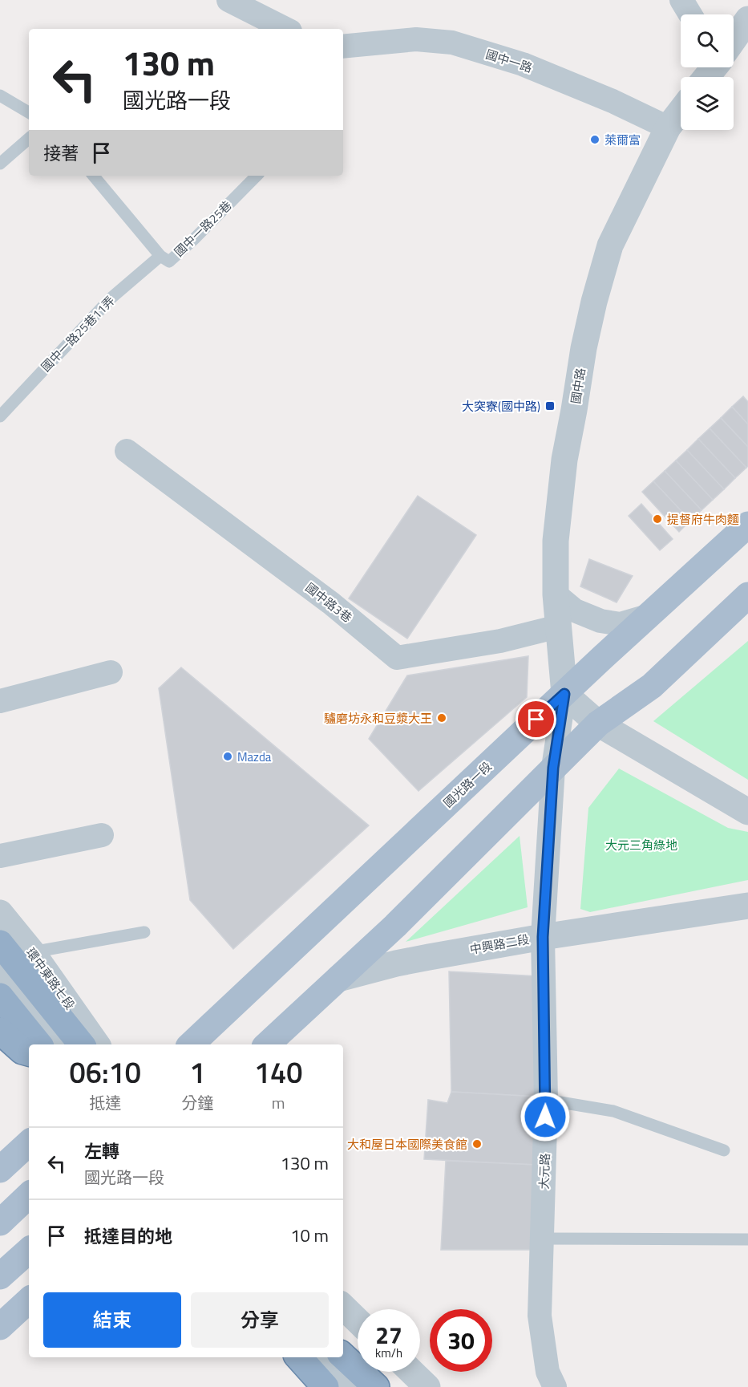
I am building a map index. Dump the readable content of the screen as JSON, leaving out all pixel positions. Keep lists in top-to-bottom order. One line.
{"streets":{"main road":["國光路一段"],"street":["國中一路","國中路","國中路3巷","中興路二段","環中東路七段","大元路"],"lane":["國中一路25巷","國中一路25巷11弄"]},"crossings":[["國中一路","國中路"],["國中一路25巷","國中一路25巷11弄"],["國中路","國中路3巷"],["國中路","國光路一段"],["國中路","大元路"],["國光路一段","大元路"],["中興路二段","大元路"]],"parks":["大元三角綠地"],"places":{"other":["萊爾富","提督府牛肉麵","驢磨坊永和豆漿大王","Mazda","大和屋日本國際美食館"],"transit":["大突寮(國中路)"]},"page":{"turn":["130 m","國光路一段"],"then":"接著","eta":["06:10","抵達","1","分鐘","140","m"],"list":[{"name":"左轉","note":"國光路一段","value":"130 m"},{"name":"抵達目的地","value":"10 m"}],"buttons":["結束","分享"],"speed":"27 km/h","limit":"30"}}
